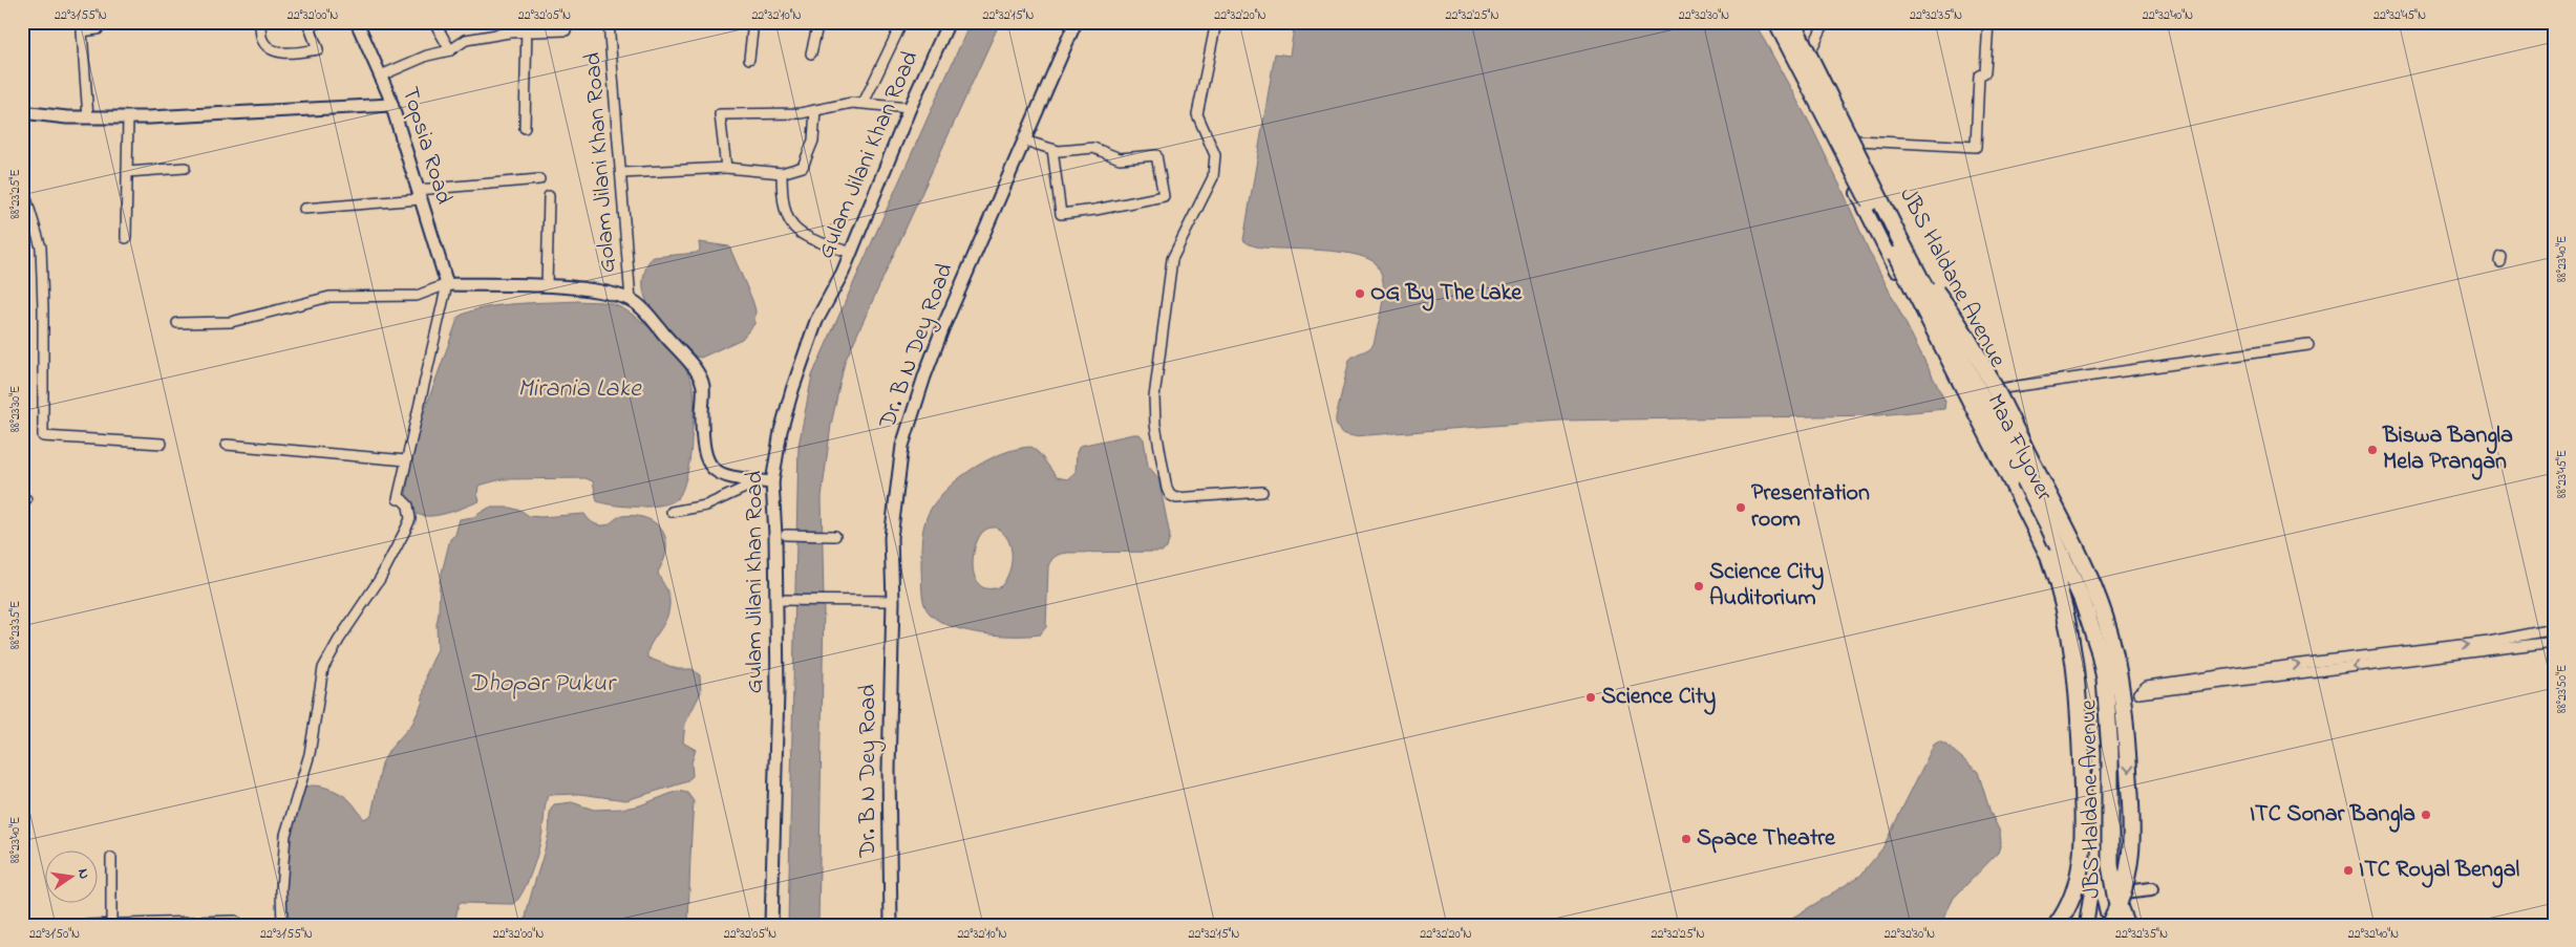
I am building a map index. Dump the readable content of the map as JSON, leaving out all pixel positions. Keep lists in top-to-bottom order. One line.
{"streets":{"highway":["Maa Flyover"],"main road":["JBS Haldane Avenue"],"street":["Topsia Road","Gulam Jilani Khan Road","Golam Jilani Khan Road","Dr. B N Dey Road"]},"crossings":[["JBS Haldane Avenue","Maa Flyover"]],"water":["Mirania Lake","Dhopar Pukur"],"places":["OG By The Lake","Biswa Bangla Mela Prangan","Presentation room","Science City Auditorium","Science City","ITC Sonar Bangla","Space Theatre","ITC Royal Bengal"],"north":"right","coordinates":["22°31'55\"N","22°32'00\"N","22°32'05\"N","22°32'10\"N","22°32'15\"N","22°32'20\"N","22°32'25\"N","22°32'30\"N","22°32'35\"N","22°32'40\"N","22°32'45\"N","88°23'25\"E","88°23'40\"E","88°23'30\"E","88°23'45\"E","88°23'35\"E","88°23'50\"E","22°31'50\"N"]}
